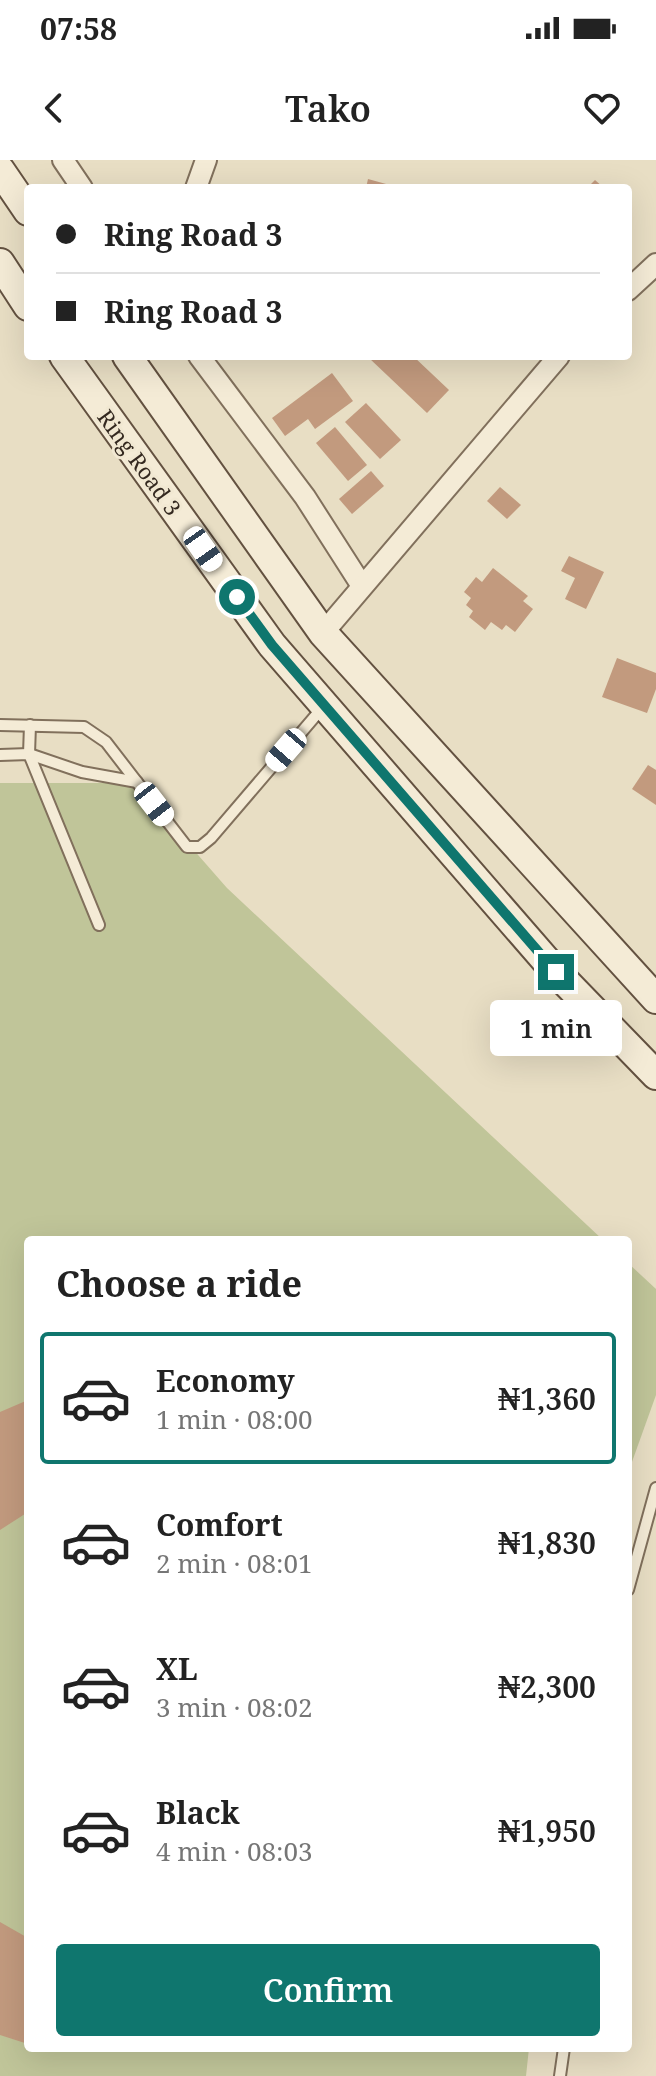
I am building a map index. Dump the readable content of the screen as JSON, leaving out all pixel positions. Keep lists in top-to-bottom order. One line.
{"streets":{"main road":["Ring Road 3"]},"page":{"status":"07:58","header":"Tako","banner":["Ring Road 3","Ring Road 3"],"bubble":"1 min","heading":"Choose a ride","list":[{"name":"Economy","note":"1 min · 08:00","value":"₦1,360"},{"name":"Comfort","note":"2 min · 08:01","value":"₦1,830"},{"name":"XL","note":"3 min · 08:02","value":"₦2,300"},{"name":"Black","note":"4 min · 08:03","value":"₦1,950"}],"buttons":"Confirm"}}
